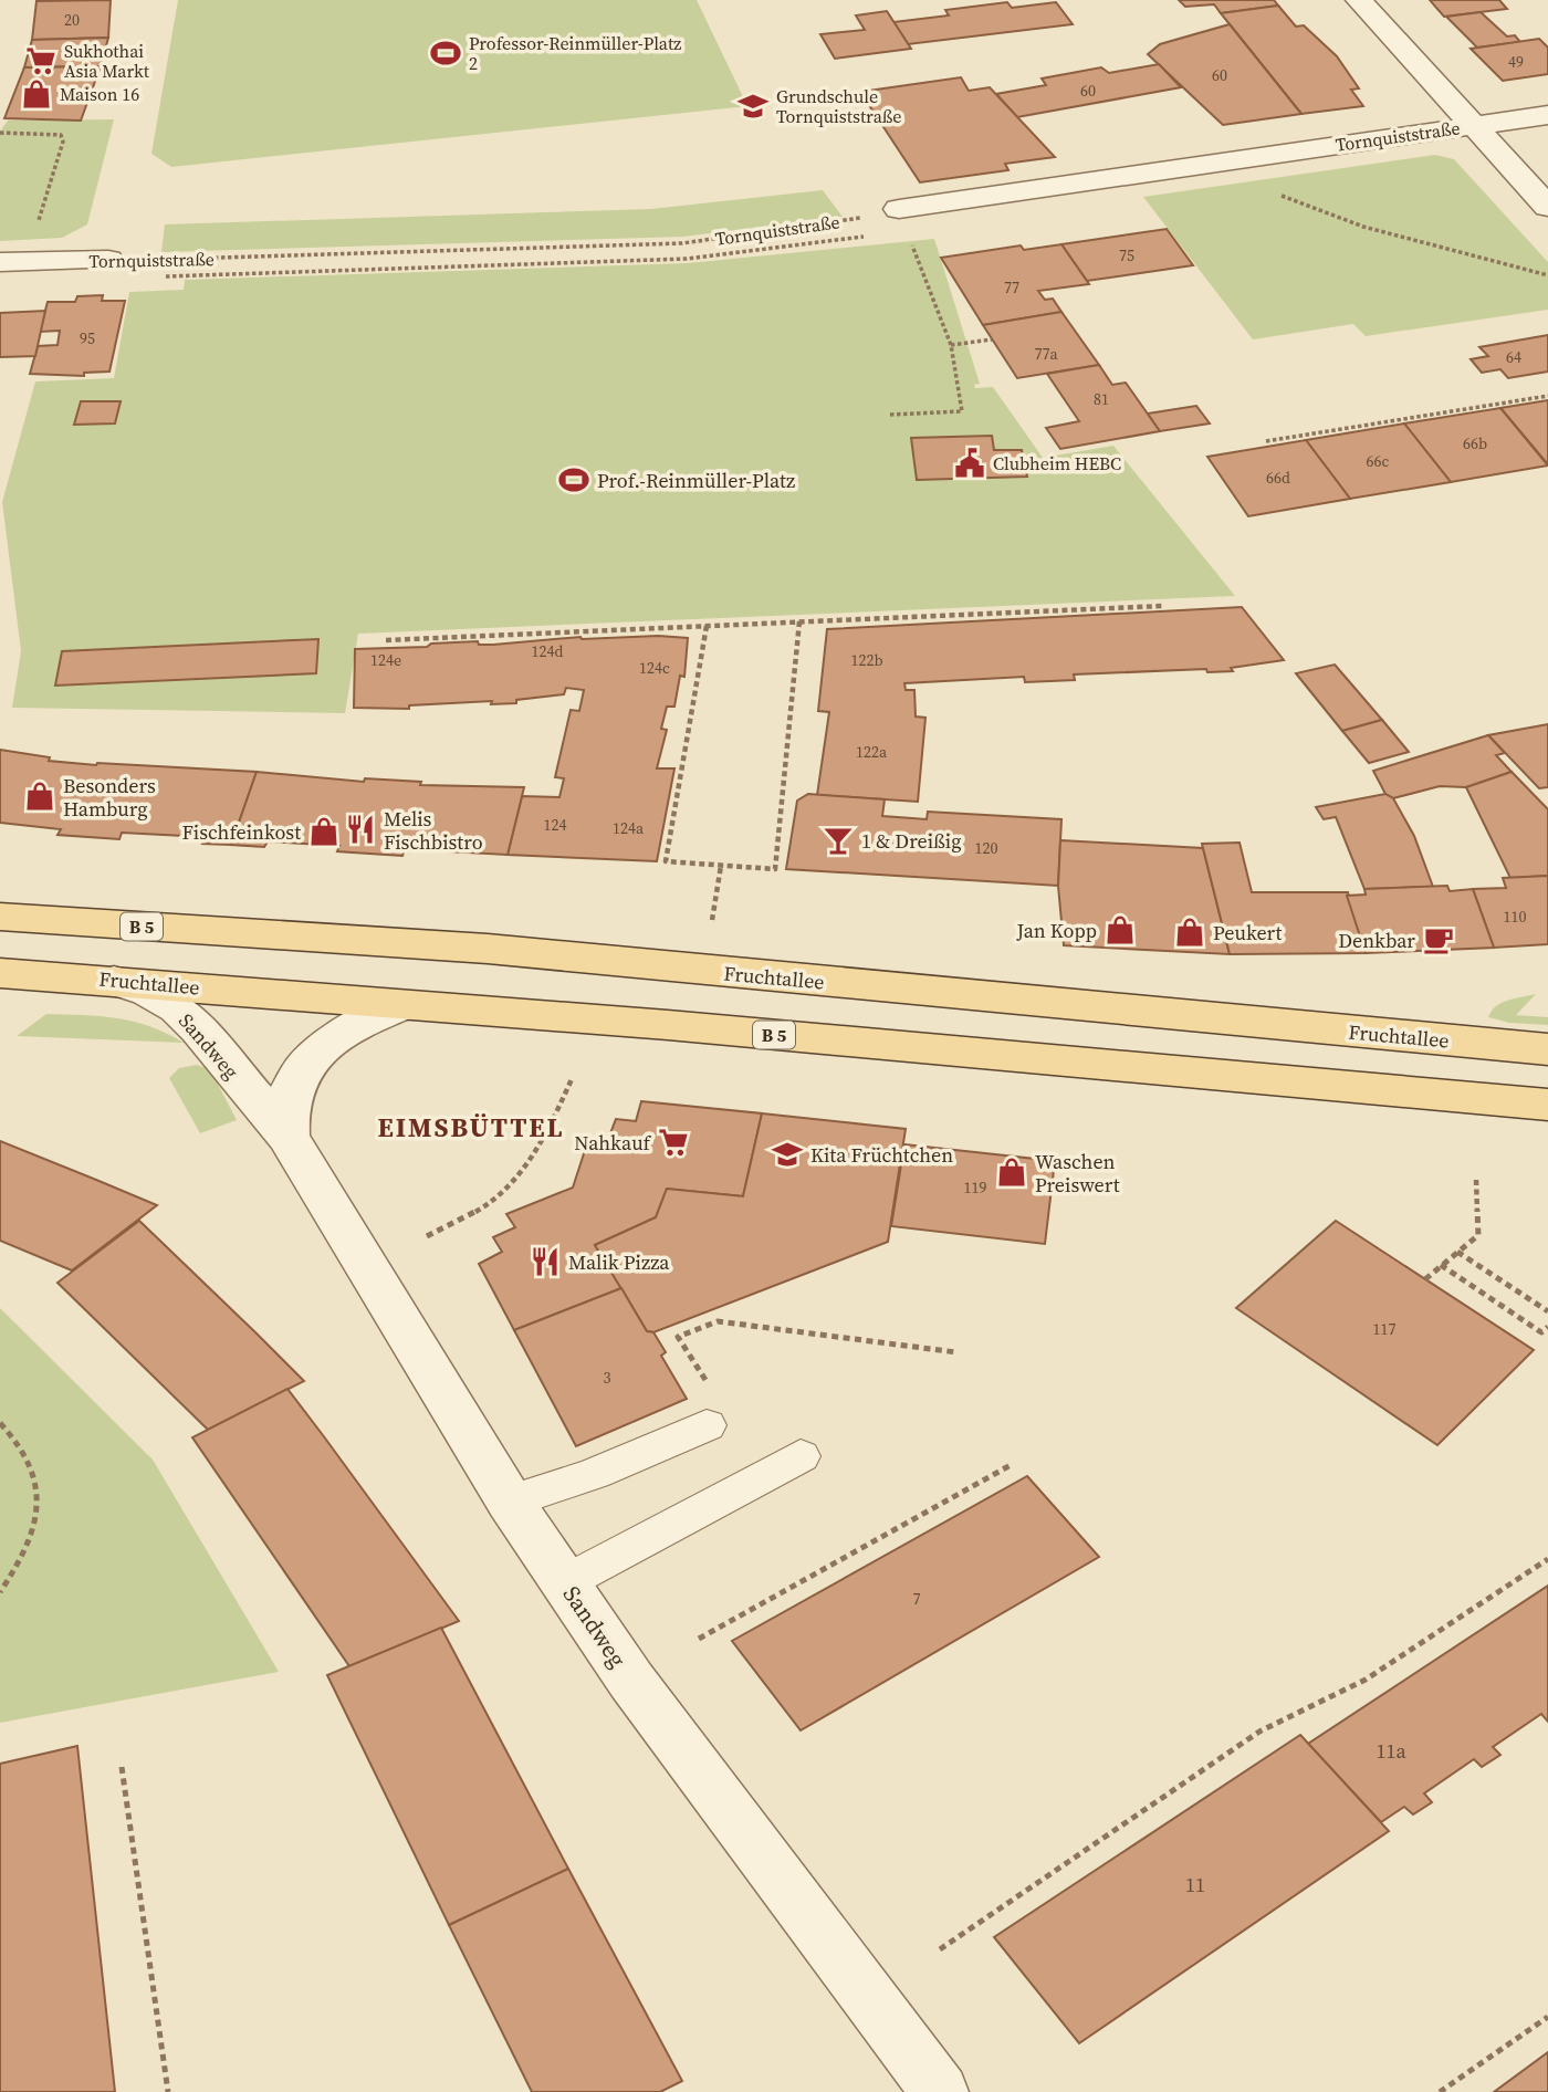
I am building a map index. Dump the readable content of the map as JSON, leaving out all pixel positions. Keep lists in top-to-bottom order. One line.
{"streets":{"main road":["B 5","Fruchtallee"],"street":["Tornquiststraße","Sandweg"]},"crossings":[["Fruchtallee","Sandweg"]],"districts":["EIMSBÜTTEL"],"places":{"sports":["Professor-Reinmüller-Platz 2","Prof.-Reinmüller-Platz"],"supermarket":["Sukhothai Asia Markt","Nahkauf"],"shop":["Maison 16","Besonders Hamburg","Fischfeinkost","Jan Kopp","Peukert","Waschen Preiswert"],"school or university":["Grundschule Tornquiststraße","Kita Früchtchen"],"public building":["Clubheim HEBC"],"restaurant":["Melis Fischbistro","Malik Pizza"],"bar":["1 & Dreißig"],"cafe":["Denkbar"]},"house_numbers":["20","49","60","60","75","77","95","77a","64","81","66b","66c","66d","124d","124e","122b","124c","122a","124","124a","120","110","119","117","3","7","11a","11"]}
